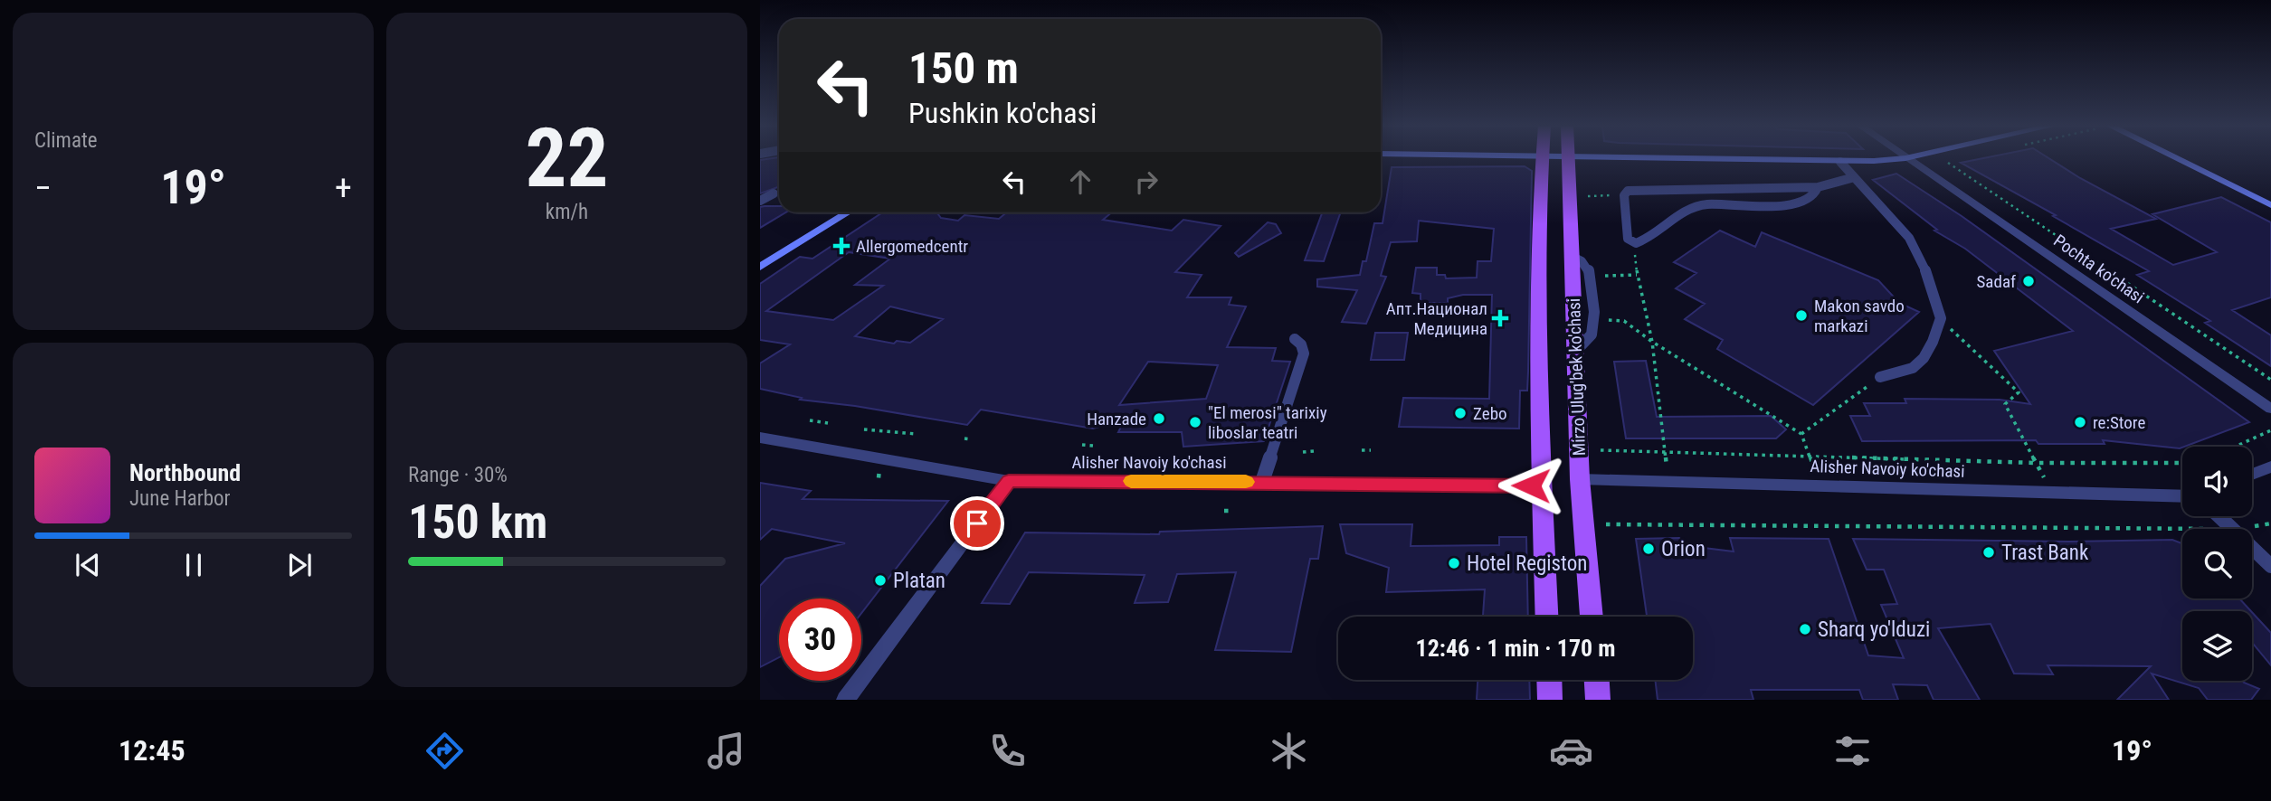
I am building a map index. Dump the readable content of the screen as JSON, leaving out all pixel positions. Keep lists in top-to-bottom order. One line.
{"streets":{"main road":["Mirzo Ulug'bek ko'chasi"],"street":["Pochta ko'chasi","Alisher Navoiy ko'chasi"]},"crossings":[["Mirzo Ulug'bek ko'chasi","Alisher Navoiy ko'chasi"]],"places":{"health":["Allergomedcentr","Апт.Национал Медицина"],"other":["Sadaf","Makon savdo markazi","Zebo","Hanzade","\"El merosi\" tarixiy liboslar teatri","re:Store","Orion","Trast Bank","Hotel Registon","Platan","Sharq yo'lduzi"]},"page":{"tile":["Climate",["22","km/h"],["Range · 30%","150 km"]],"turn":["150 m","Pushkin ko'chasi"],"heat":["−","19°","+"],"song":["Northbound","June Harbor"],"limit":"30","trip":"12:46 · 1 min · 170 m","tabs":["12:45","19°"]}}
